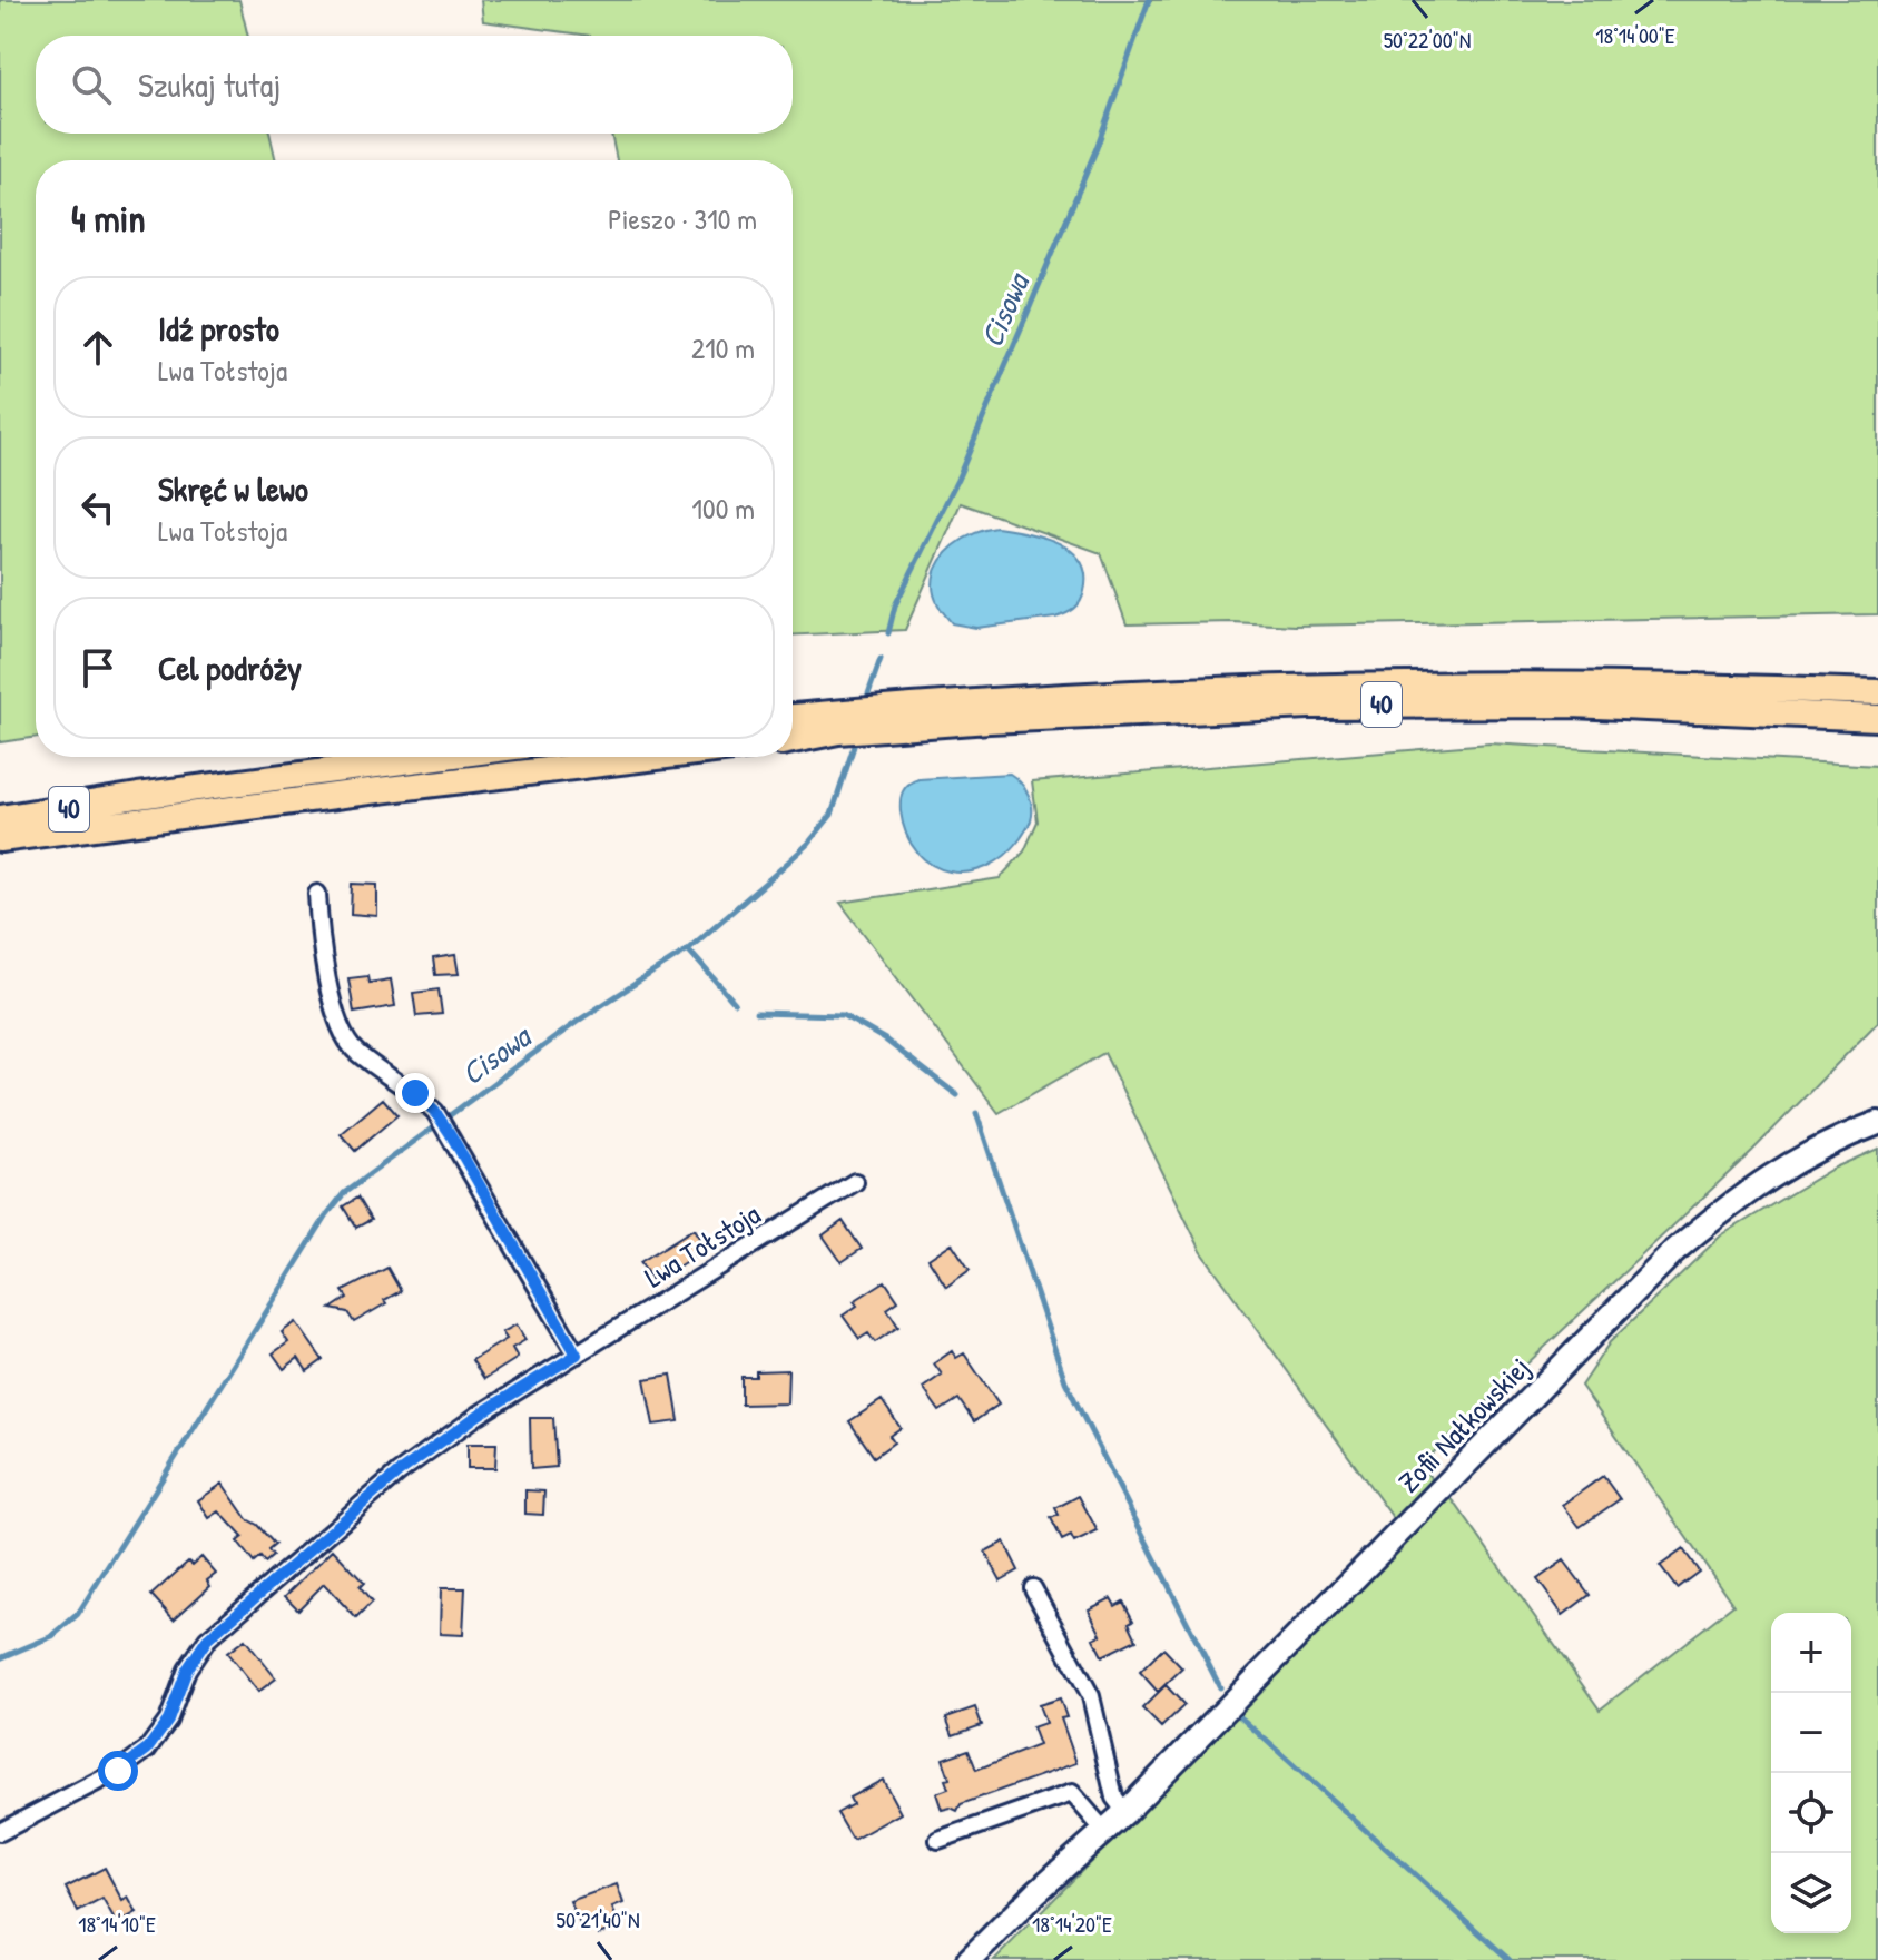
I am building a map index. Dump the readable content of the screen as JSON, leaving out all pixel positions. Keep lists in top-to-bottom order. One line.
{"streets":{"main road":["40"],"street":["Lwa Tołstoja","Zofii Nałkowskiej"]},"water":["Cisowa"],"page":{"search":"Szukaj tutaj","heading":["4 min","Pieszo · 310 m"],"list":[["Idź prosto","Lwa Tołstoja","210 m"],["Skręć w lewo","Lwa Tołstoja","100 m"],"Cel podróży"],"map_buttons":["+","−"]},"coordinates":["18°14'00\"E","50°22'00\"N","50°21'40\"N","18°14'10\"E","18°14'20\"E"]}
